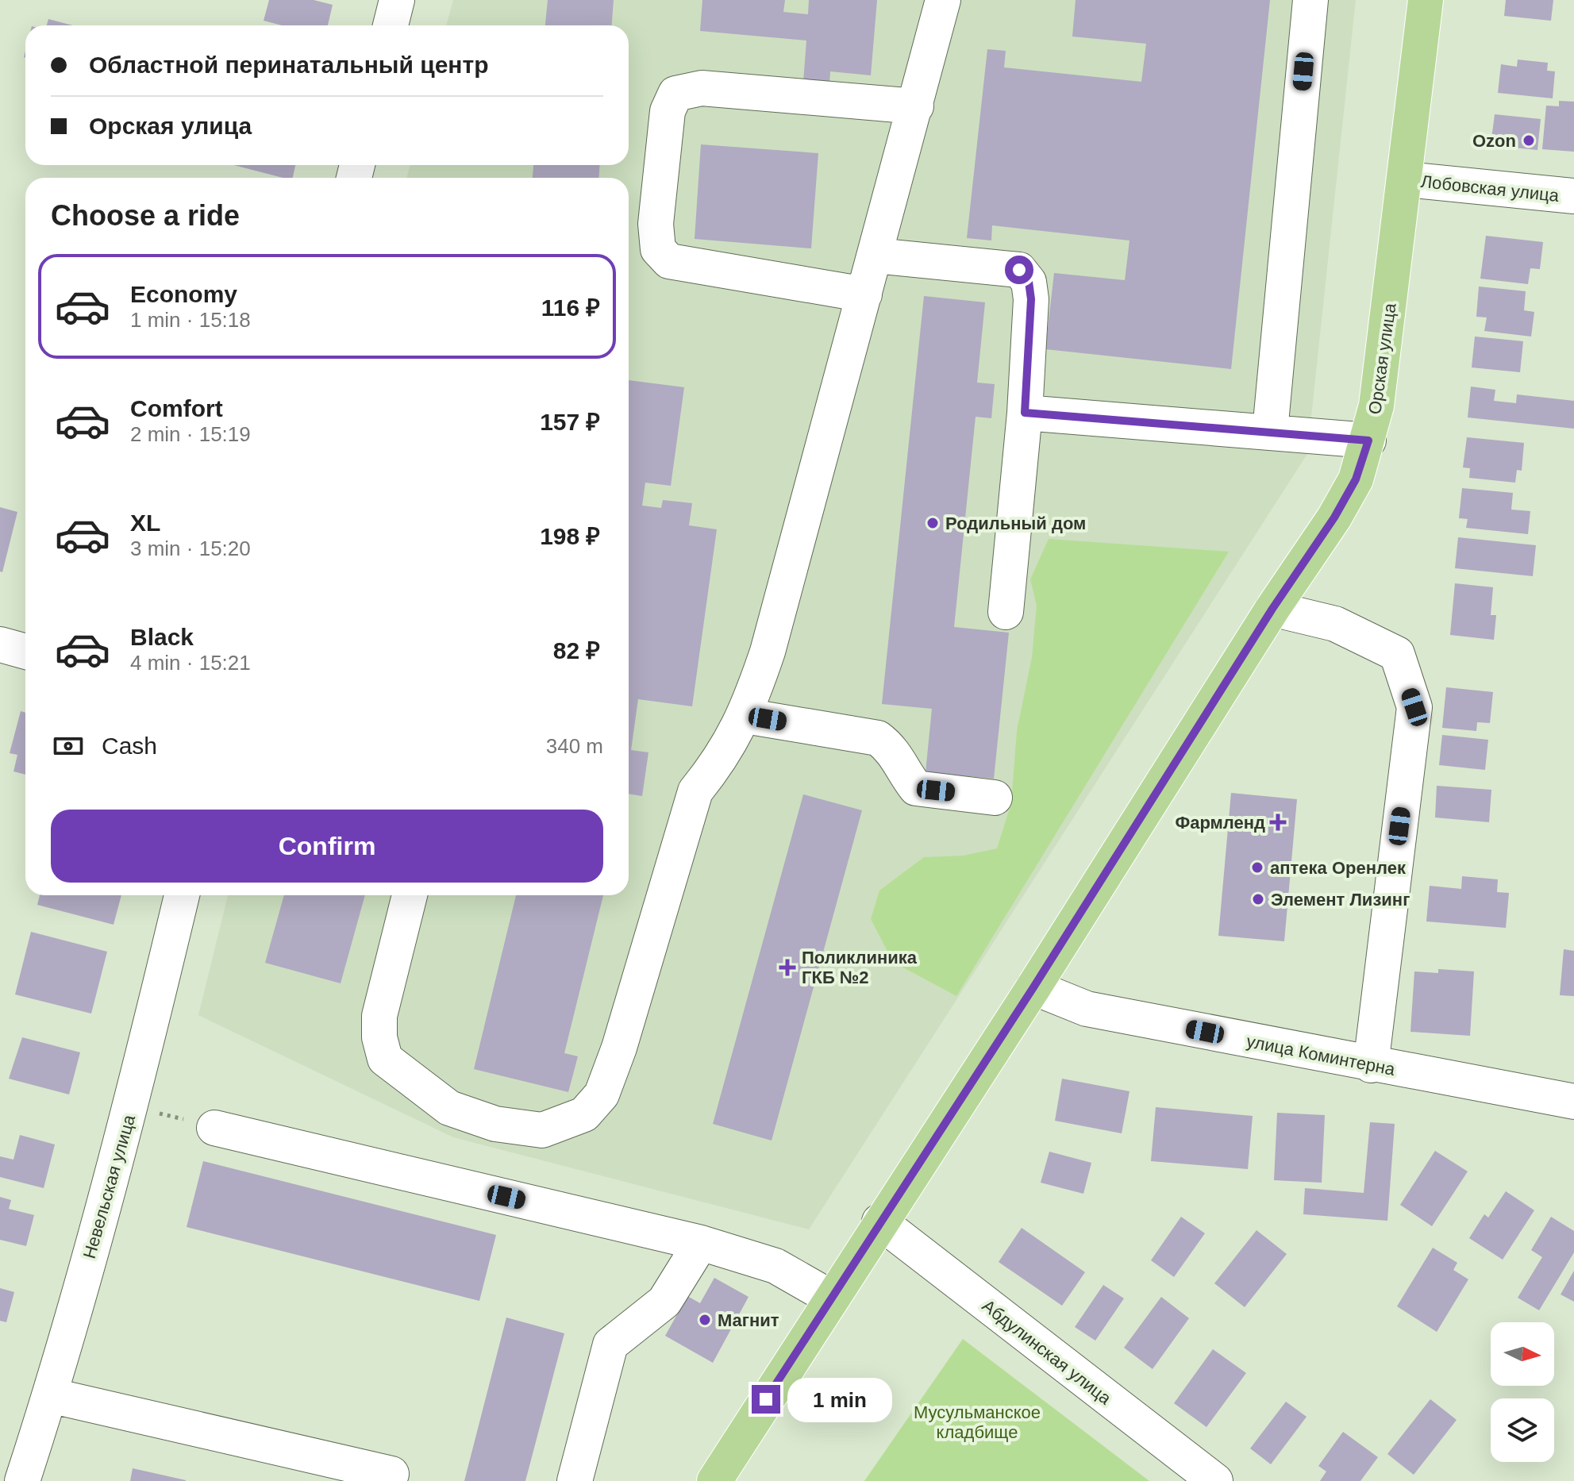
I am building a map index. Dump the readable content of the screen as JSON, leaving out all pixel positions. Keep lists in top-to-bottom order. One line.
{"streets":{"main road":["Орская улица"],"street":["Лобовская улица","улица Коминтерна","Невельская улица","Абдулинская улица"]},"crossings":[["Лобовская улица","Орская улица"],["Орская улица","улица Коминтерна"],["Орская улица","Абдулинская улица"]],"parks":["Мусульманское кладбище"],"places":{"other":["Ozon","Родильный дом","аптека Оренлек","Элемент Лизинг","Магнит"],"health":["Фармленд","Поликлиника ГКБ №2"]},"north":"right","page":{"banner":["Областной перинатальный центр","Орская улица"],"heading":"Choose a ride","list":[{"name":"Economy","note":"1 min · 15:18","value":"116 ₽"},{"name":"Comfort","note":"2 min · 15:19","value":"157 ₽"},{"name":"XL","note":"3 min · 15:20","value":"198 ₽"},{"name":"Black","note":"4 min · 15:21","value":"82 ₽"}],"pay":["Cash","340 m"],"buttons":"Confirm","bubble":"1 min"}}
